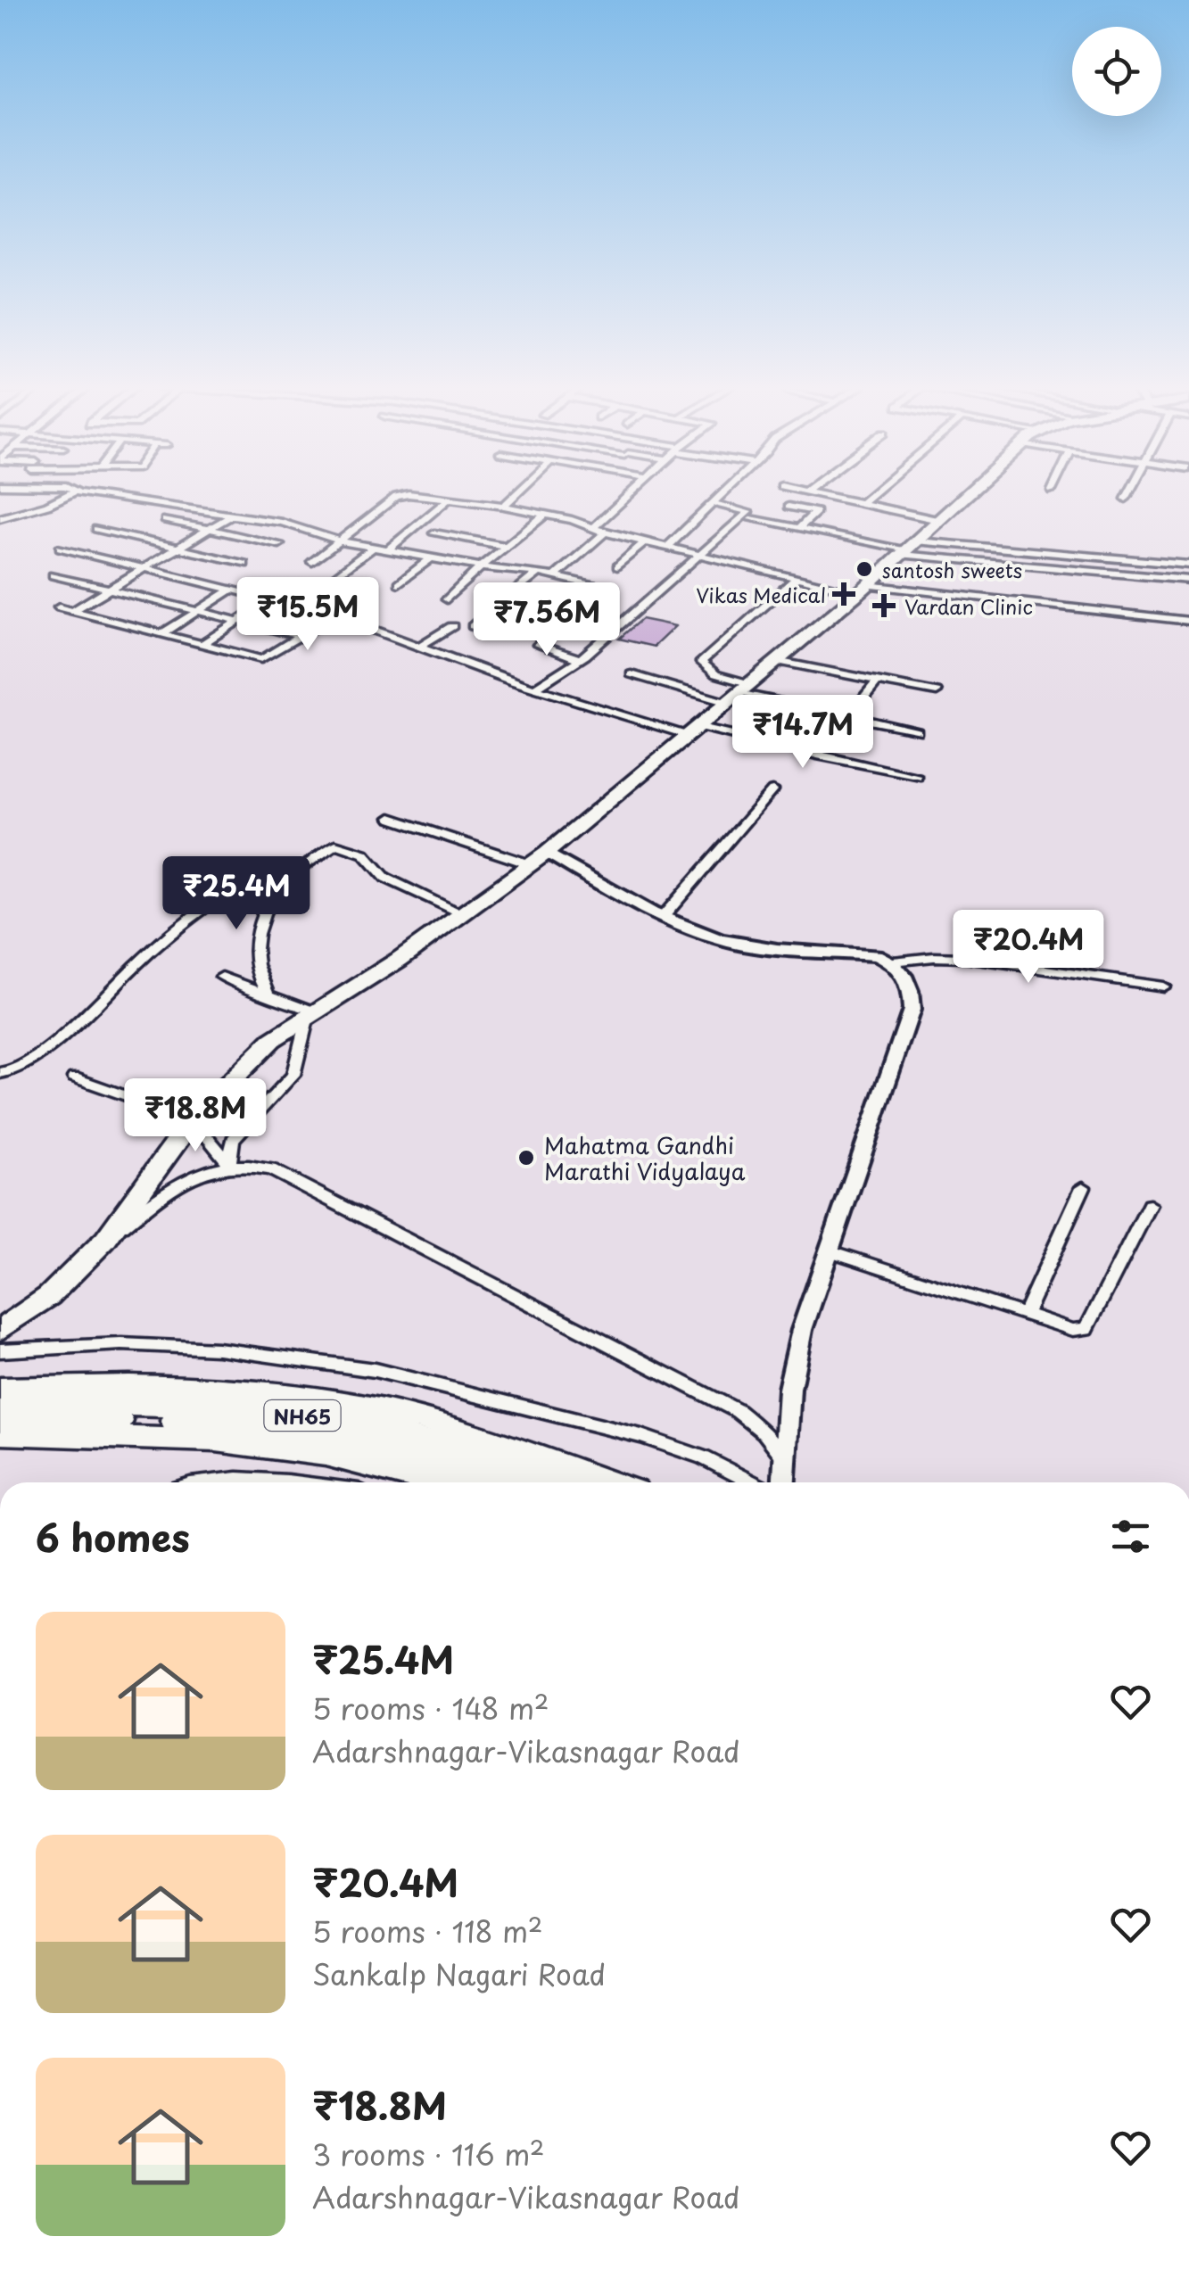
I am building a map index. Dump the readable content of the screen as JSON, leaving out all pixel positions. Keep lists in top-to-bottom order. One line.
{"streets":{"highway":["NH65"]},"places":{"other":["santosh sweets","Mahatma Gandhi Marathi Vidyalaya"],"health":["Vikas Medical","Vardan Clinic"]},"page":{"price":["₹15.5M","₹7.56M","₹14.7M","₹25.4M","₹20.4M","₹18.8M"],"heading":"6 homes","list":[{"name":"₹25.4M","note":"5 rooms · 148 m² · Adarshnagar-Vikasnagar Road"},{"name":"₹20.4M","note":"5 rooms · 118 m² · Sankalp Nagari Road"},{"name":"₹18.8M","note":"3 rooms · 116 m² · Adarshnagar-Vikasnagar Road"}]}}
